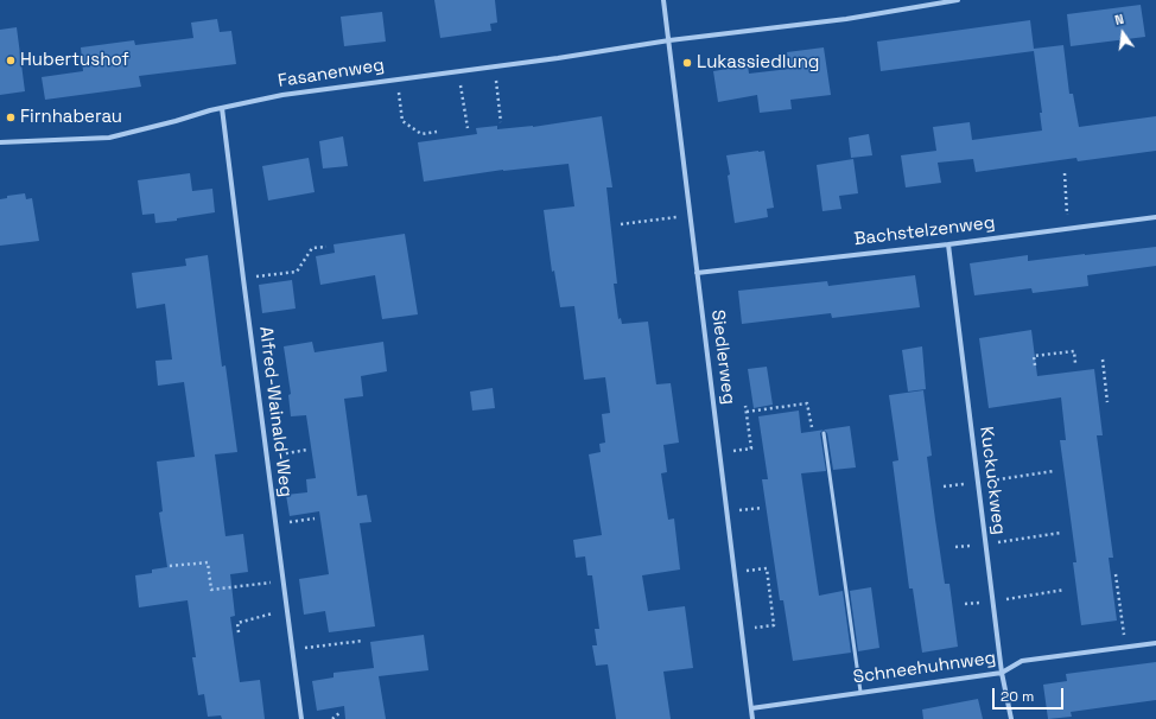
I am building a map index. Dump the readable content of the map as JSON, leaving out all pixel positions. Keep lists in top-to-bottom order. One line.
{"streets":{"street":["Fasanenweg","Bachstelzenweg","Siedlerweg","Alfred-Wainald-Weg","Kuckuckweg","Schneehuhnweg"]},"crossings":[["Fasanenweg","Siedlerweg"],["Fasanenweg","Alfred-Wainald-Weg"],["Bachstelzenweg","Siedlerweg"],["Bachstelzenweg","Kuckuckweg"],["Siedlerweg","Schneehuhnweg"],["Kuckuckweg","Schneehuhnweg"]],"places":["Hubertushof","Lukassiedlung","Firnhaberau"],"scale_bar":"20 m","north":"top"}
